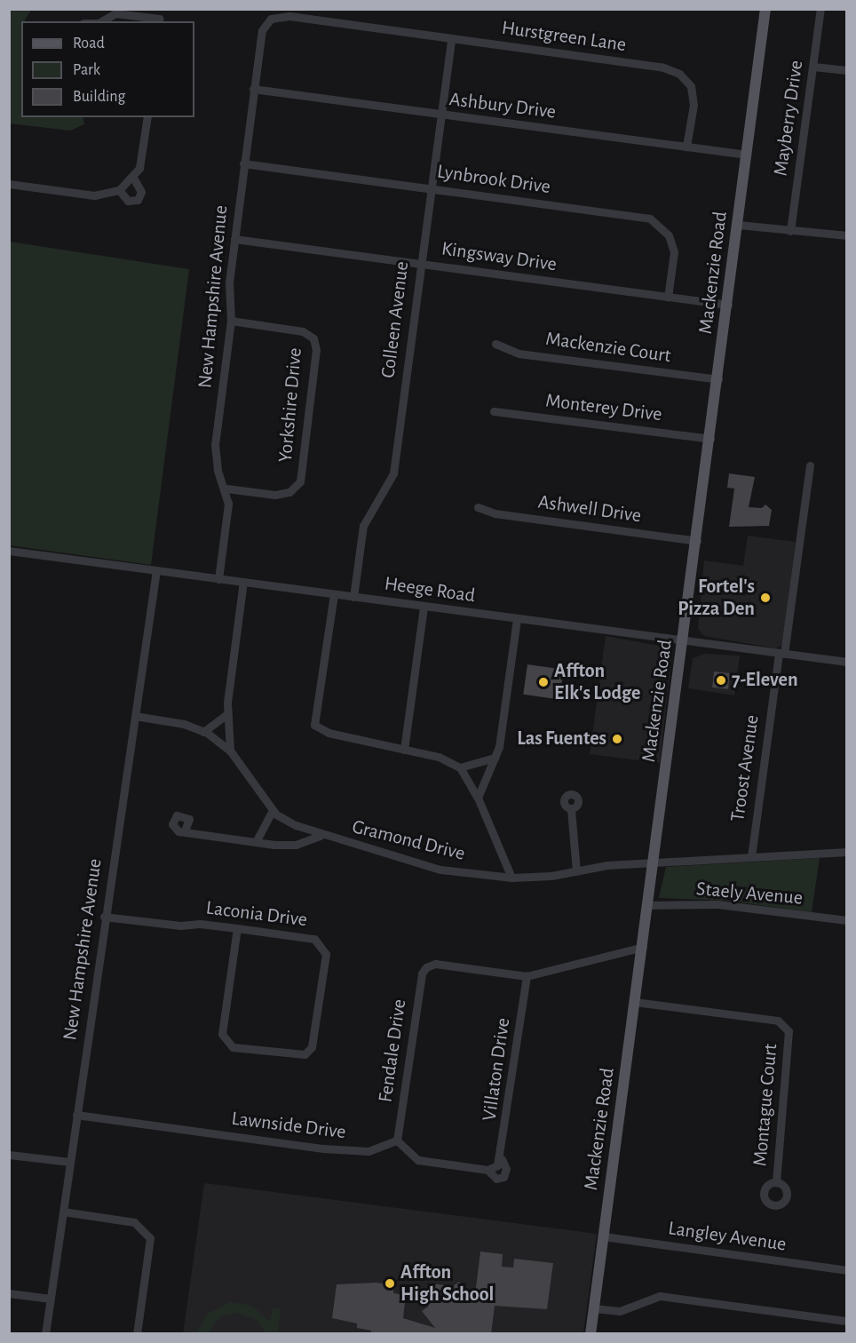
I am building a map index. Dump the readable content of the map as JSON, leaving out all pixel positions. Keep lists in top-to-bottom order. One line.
{"streets":{"main road":["Mackenzie Road"],"street":["Hurstgreen Lane","Ashbury Drive","Mayberry Drive","Lynbrook Drive","Kingsway Drive","New Hampshire Avenue","Colleen Avenue","Mackenzie Court","Yorkshire Drive","Monterey Drive","Ashwell Drive","Heege Road","Troost Avenue","Gramond Drive","Staely Avenue","Laconia Drive","Fendale Drive","Villaton Drive","Montague Court","Lawnside Drive","Langley Avenue"]},"crossings":[["Hurstgreen Lane","Ashbury Drive"],["Hurstgreen Lane","New Hampshire Avenue"],["Hurstgreen Lane","Colleen Avenue"],["Ashbury Drive","Mackenzie Road"],["Ashbury Drive","New Hampshire Avenue"],["Ashbury Drive","Colleen Avenue"],["Lynbrook Drive","Kingsway Drive"],["Lynbrook Drive","New Hampshire Avenue"],["Lynbrook Drive","Colleen Avenue"],["Kingsway Drive","Mackenzie Road"],["Kingsway Drive","New Hampshire Avenue"],["Kingsway Drive","Colleen Avenue"],["Mackenzie Road","Mackenzie Court"],["Mackenzie Road","Monterey Drive"],["Mackenzie Road","Ashwell Drive"],["Mackenzie Road","Heege Road"],["Mackenzie Road","Gramond Drive"],["Mackenzie Road","Staely Avenue"],["Mackenzie Road","Montague Court"],["Mackenzie Road","Langley Avenue"],["New Hampshire Avenue","Yorkshire Drive"],["New Hampshire Avenue","Heege Road"],["New Hampshire Avenue","Gramond Drive"],["New Hampshire Avenue","Laconia Drive"],["New Hampshire Avenue","Lawnside Drive"],["Colleen Avenue","Heege Road"],["Heege Road","Troost Avenue"],["Troost Avenue","Gramond Drive"],["Fendale Drive","Villaton Drive"],["Fendale Drive","Lawnside Drive"]],"places":["Fortel's Pizza Den","7-Eleven","Affton Elk's Lodge","Las Fuentes","Affton High School"],"legend":["Road","Park","Building"]}
